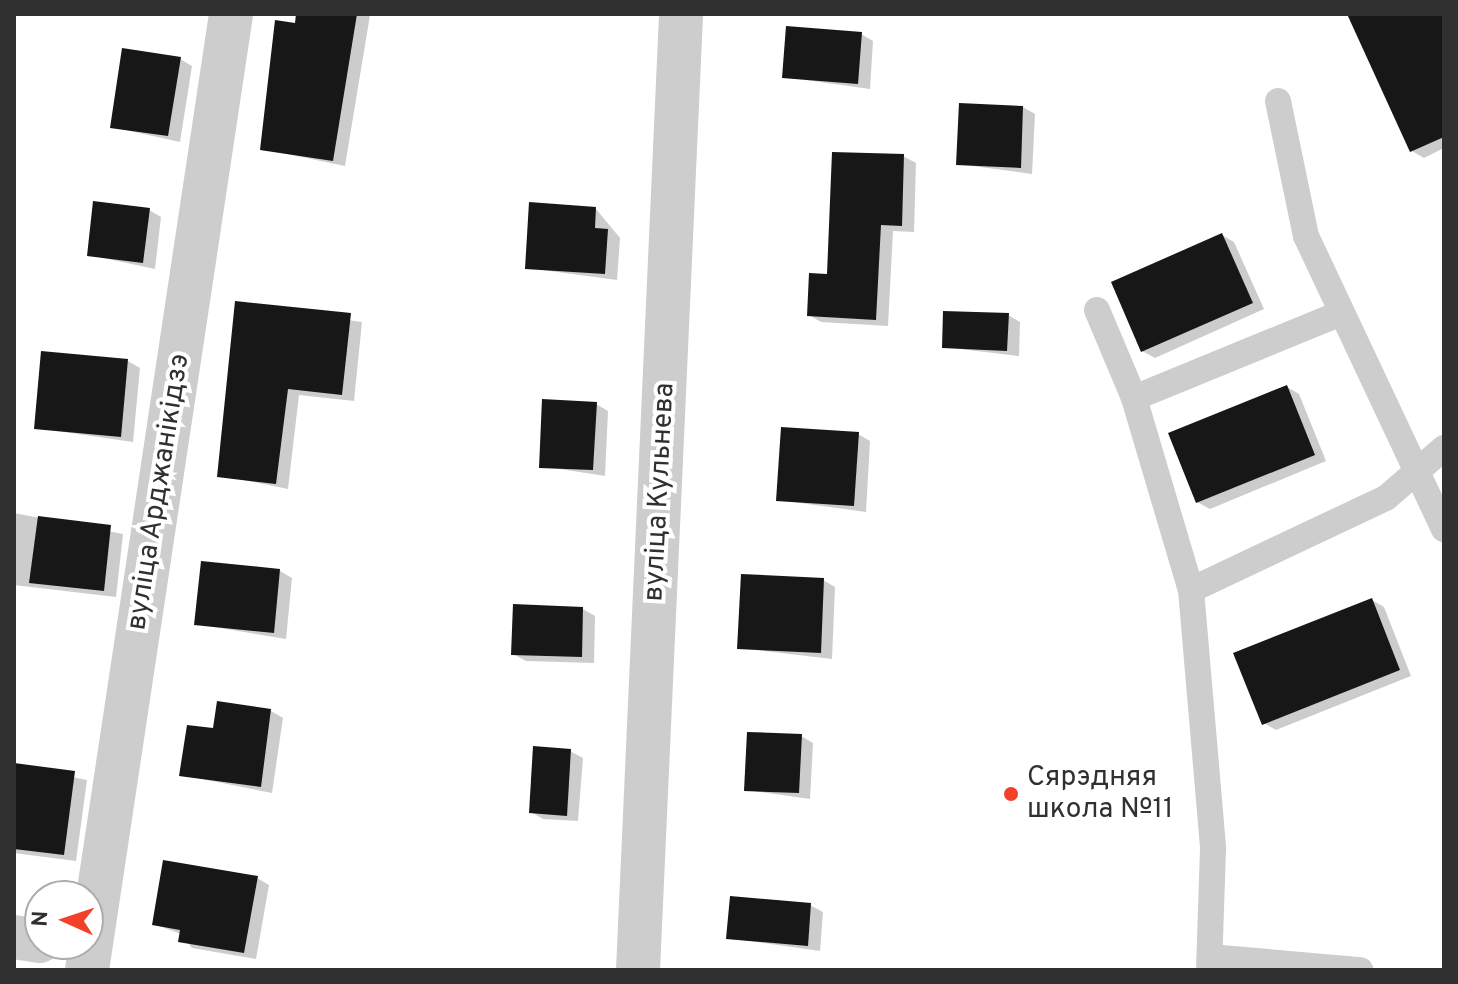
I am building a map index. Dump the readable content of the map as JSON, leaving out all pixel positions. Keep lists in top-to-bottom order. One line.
{"streets":{"street":["вуліца Арджанікідзэ","вуліца Кульнева"]},"places":["Сярэдняя школа №11"],"north":"left"}
